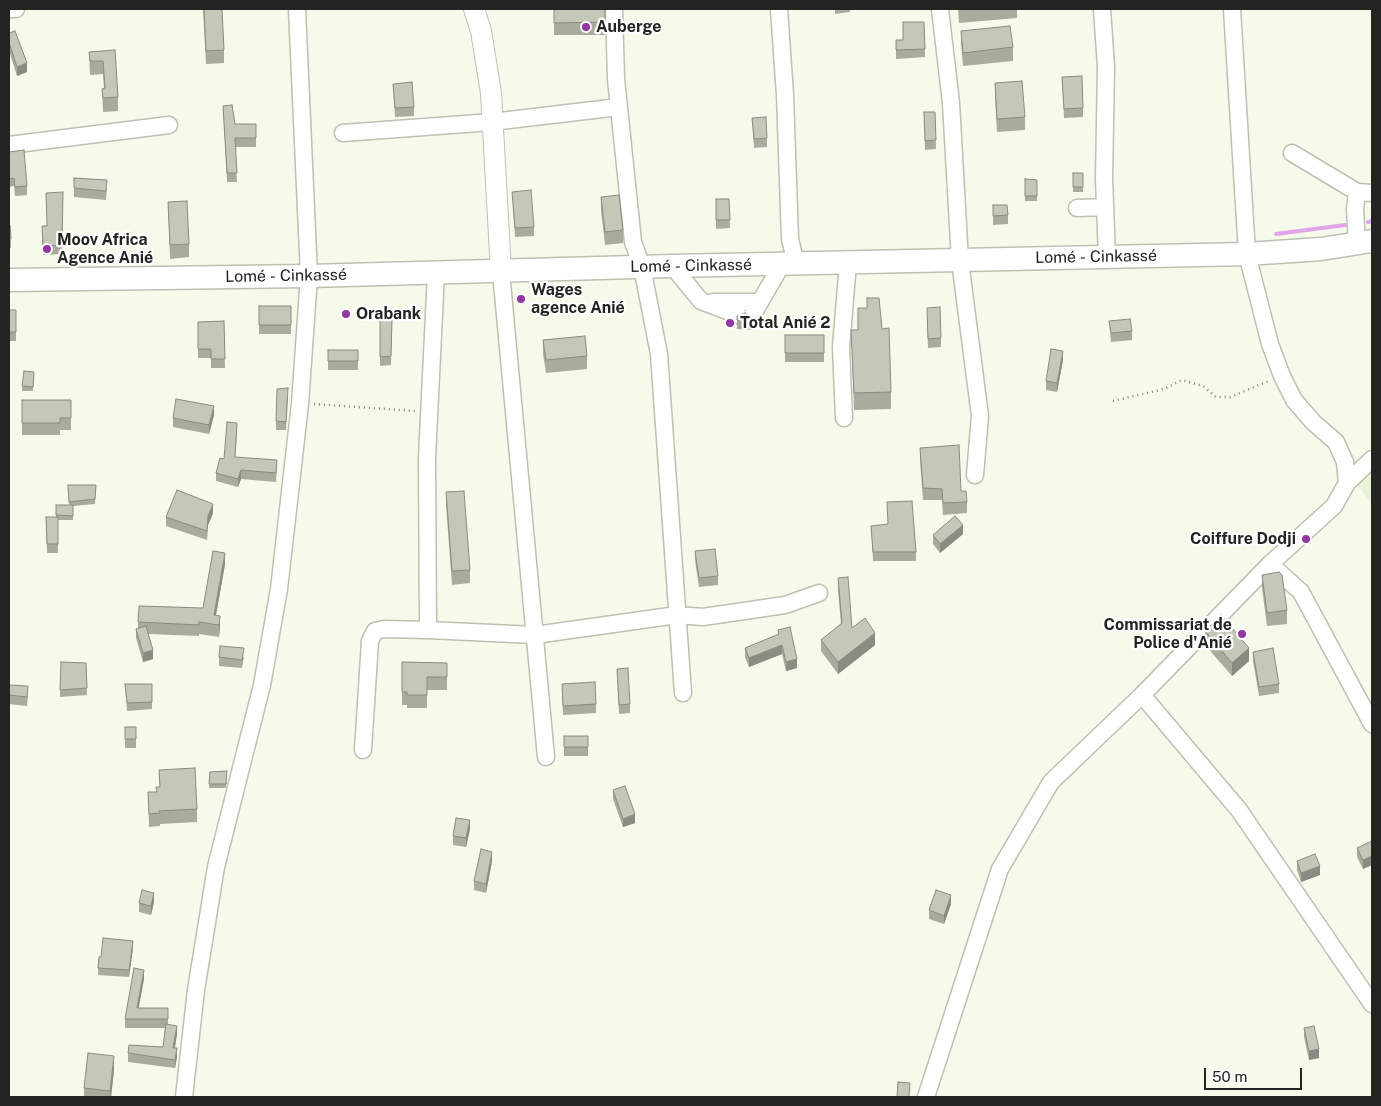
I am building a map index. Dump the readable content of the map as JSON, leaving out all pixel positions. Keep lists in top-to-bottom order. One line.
{"streets":{"highway":["Lomé - Cinkassé"]},"places":["Auberge","Moov Africa Agence Anié","Wages agence Anié","Orabank","Total Anié 2","Coiffure Dodji","Commissariat de Police d'Anié"],"scale_bar":"50 m"}
